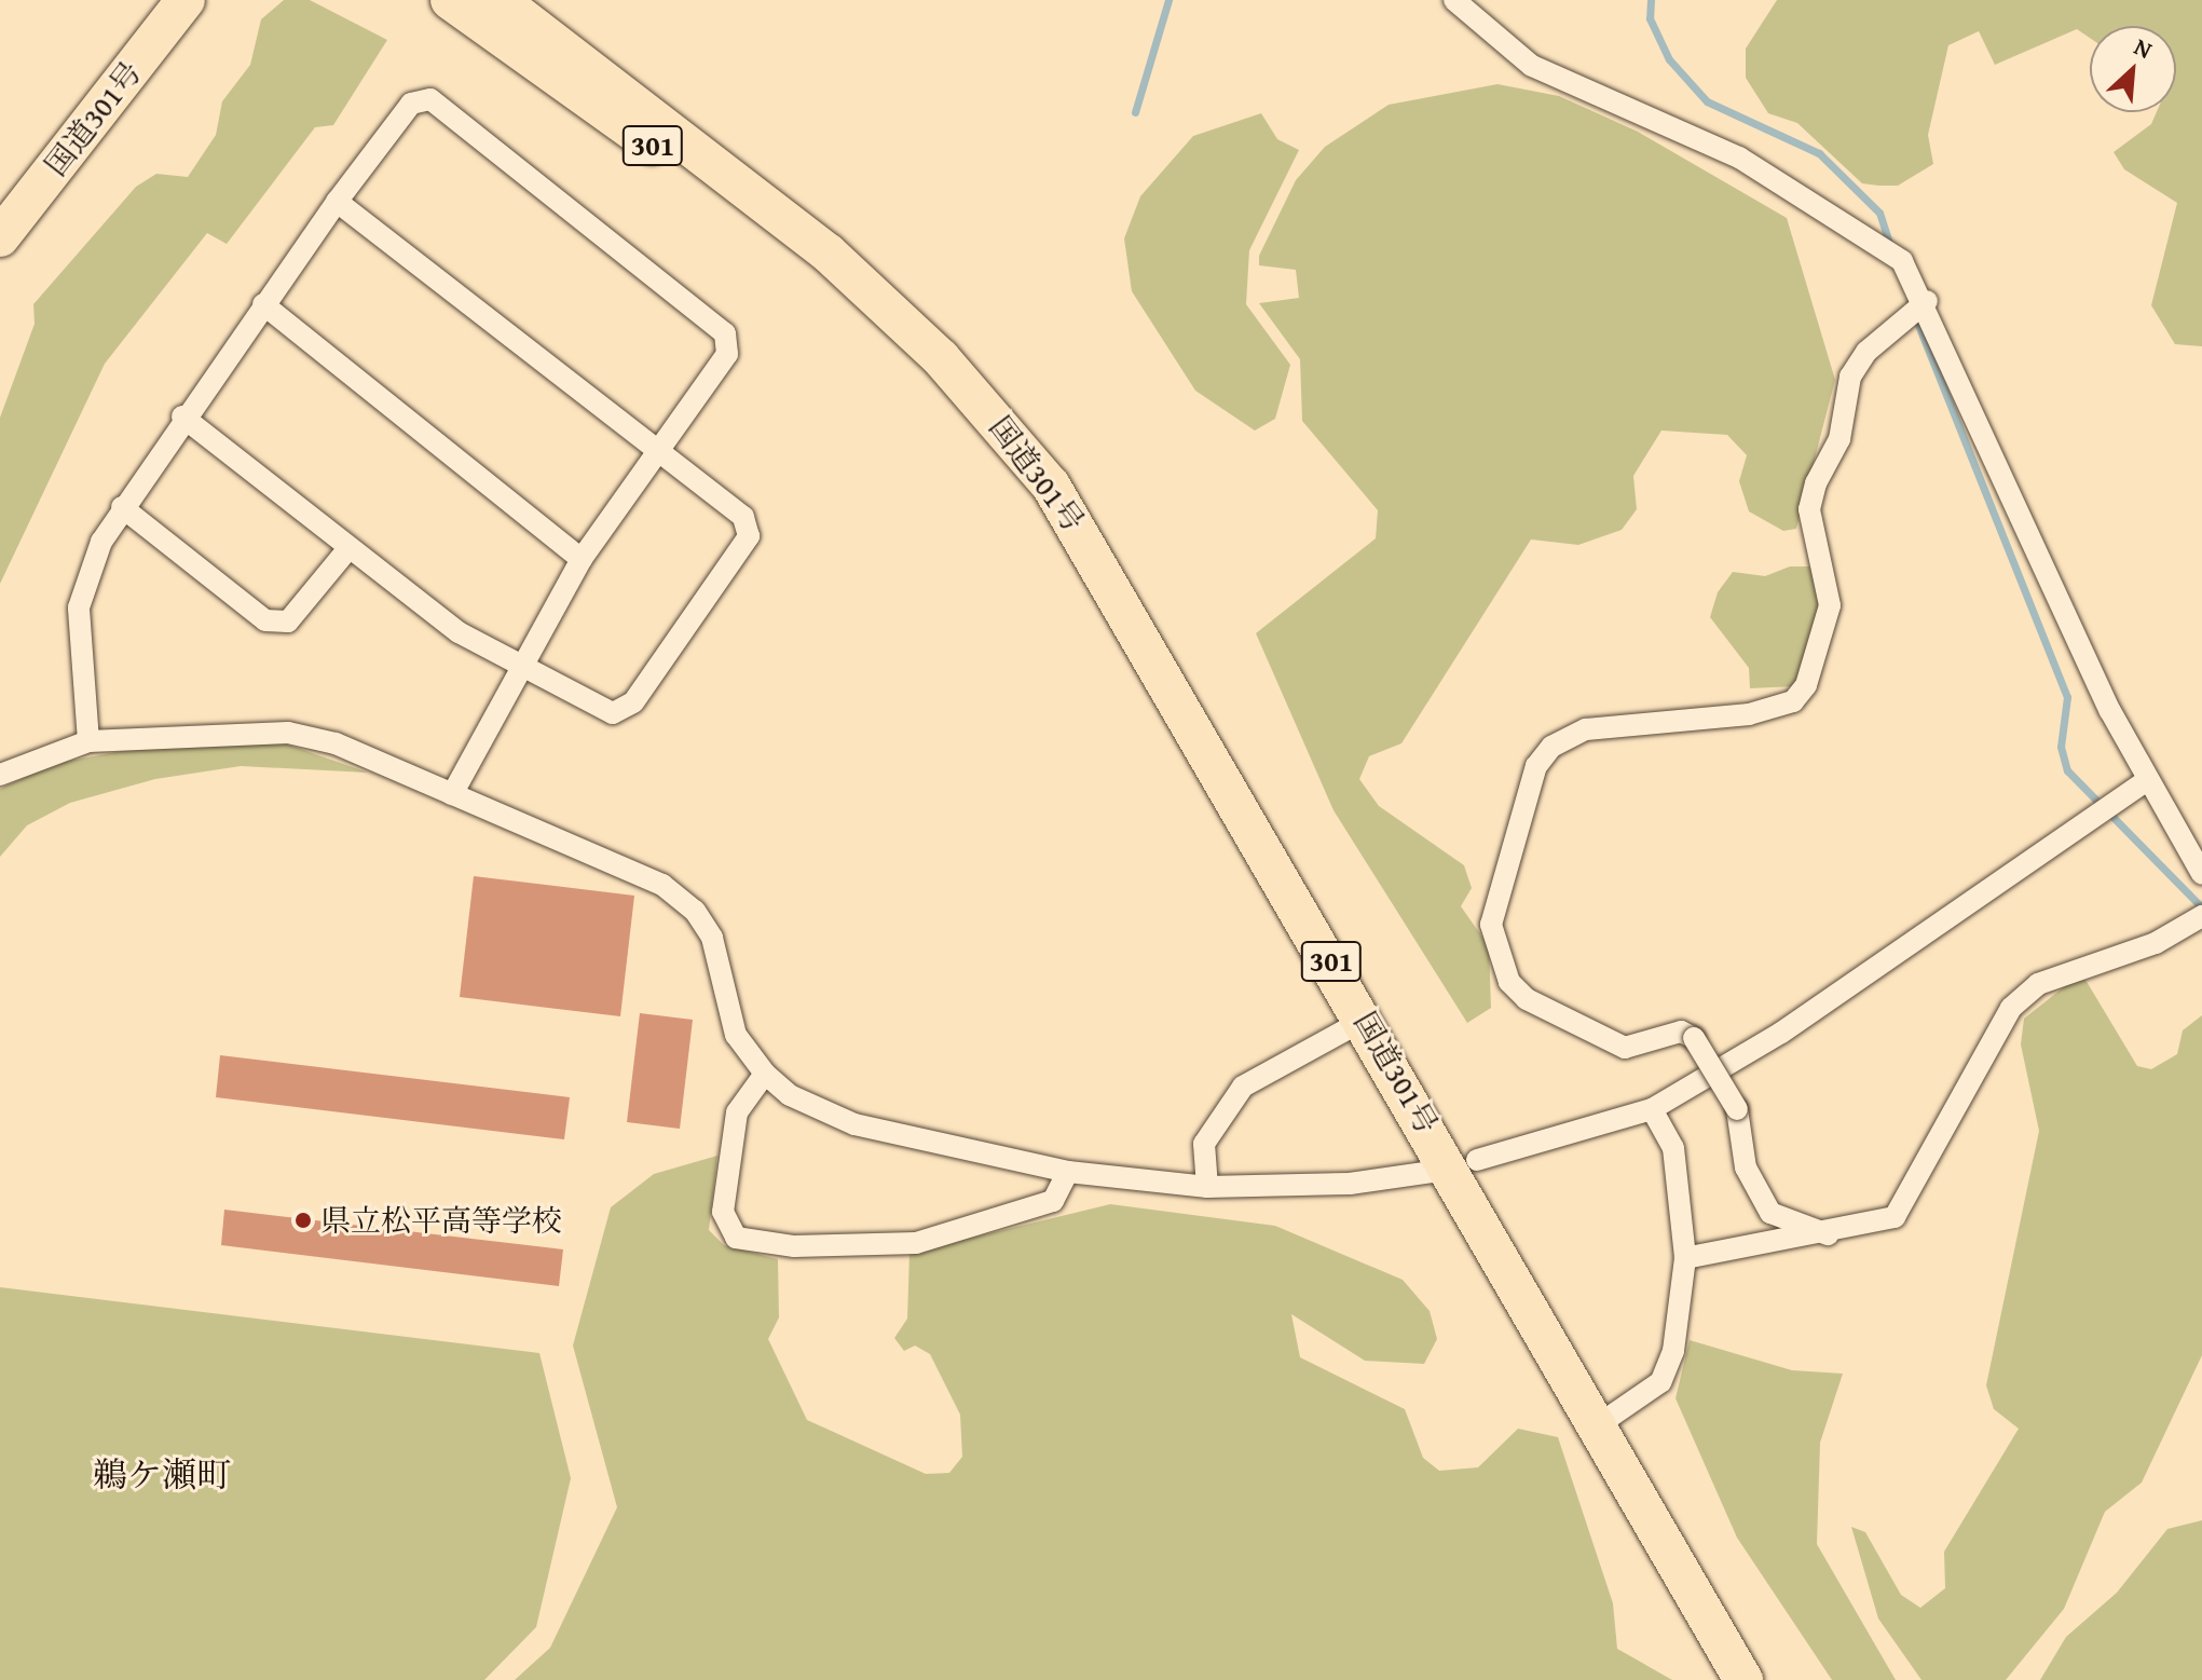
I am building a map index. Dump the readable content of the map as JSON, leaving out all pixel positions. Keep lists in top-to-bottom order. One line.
{"streets":{"highway":["国道301号","301"]},"districts":["鵜ケ瀬町"],"places":["県立松平高等学校"],"north":"top right"}
